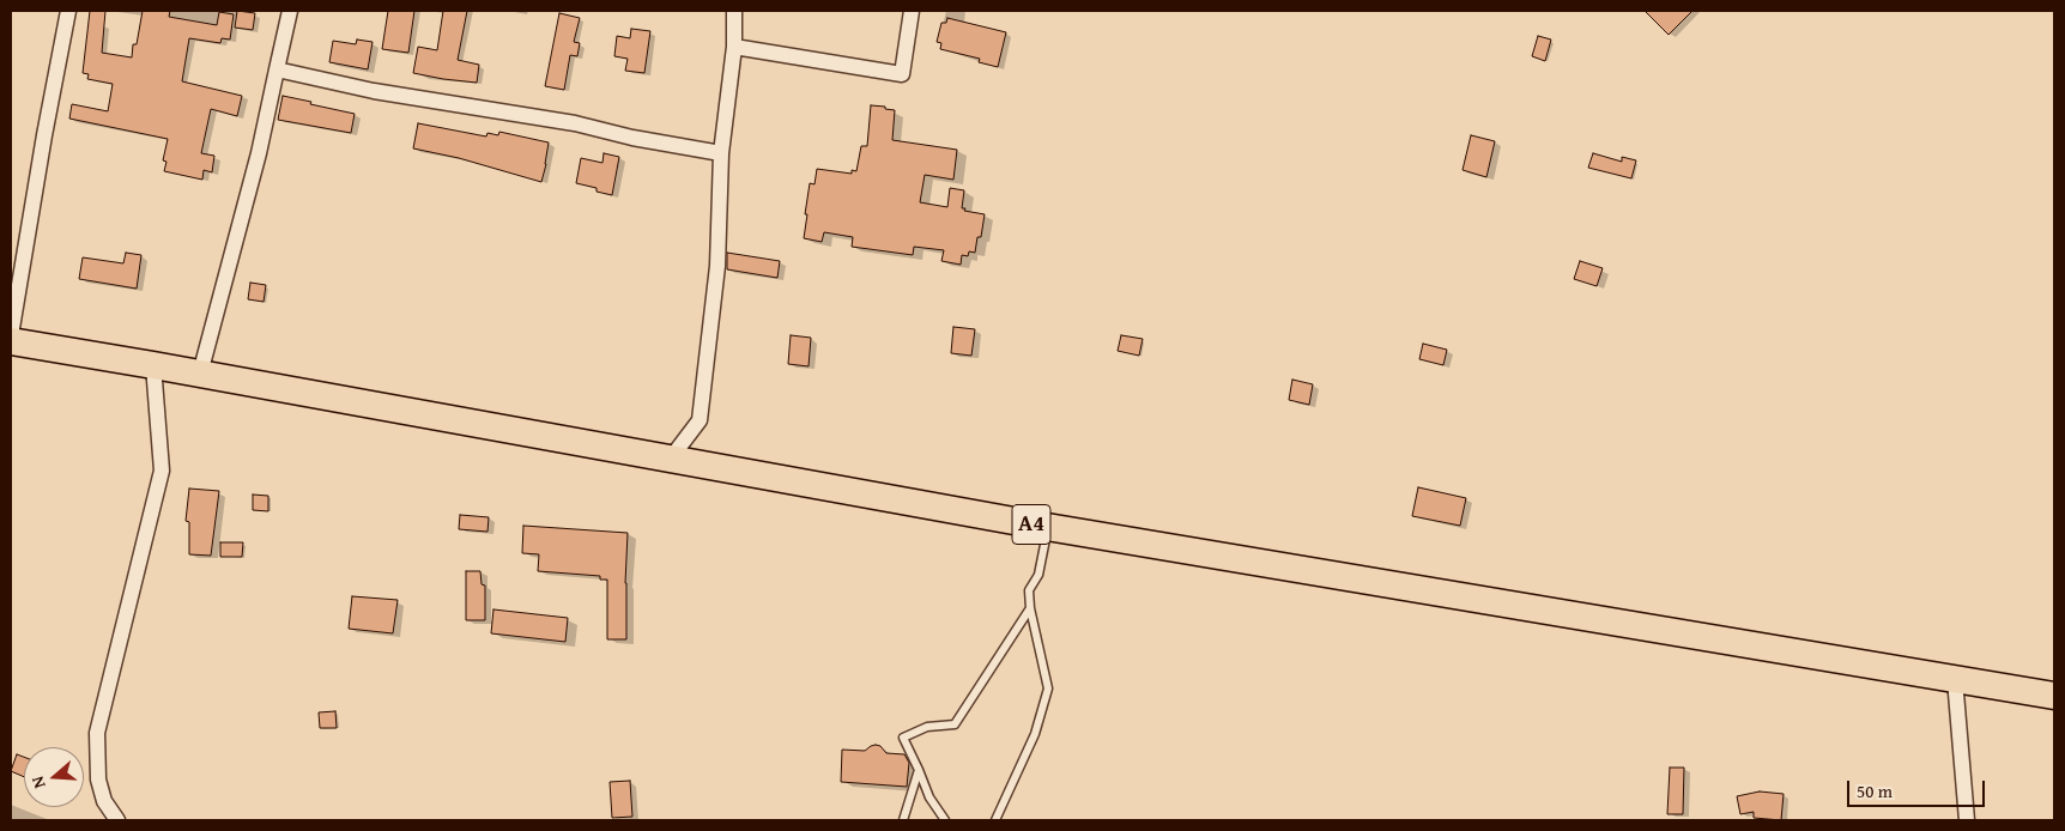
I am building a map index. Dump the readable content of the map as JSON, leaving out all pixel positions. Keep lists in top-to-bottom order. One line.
{"streets":{"highway":["A4"]},"scale_bar":"50 m","north":"left"}
